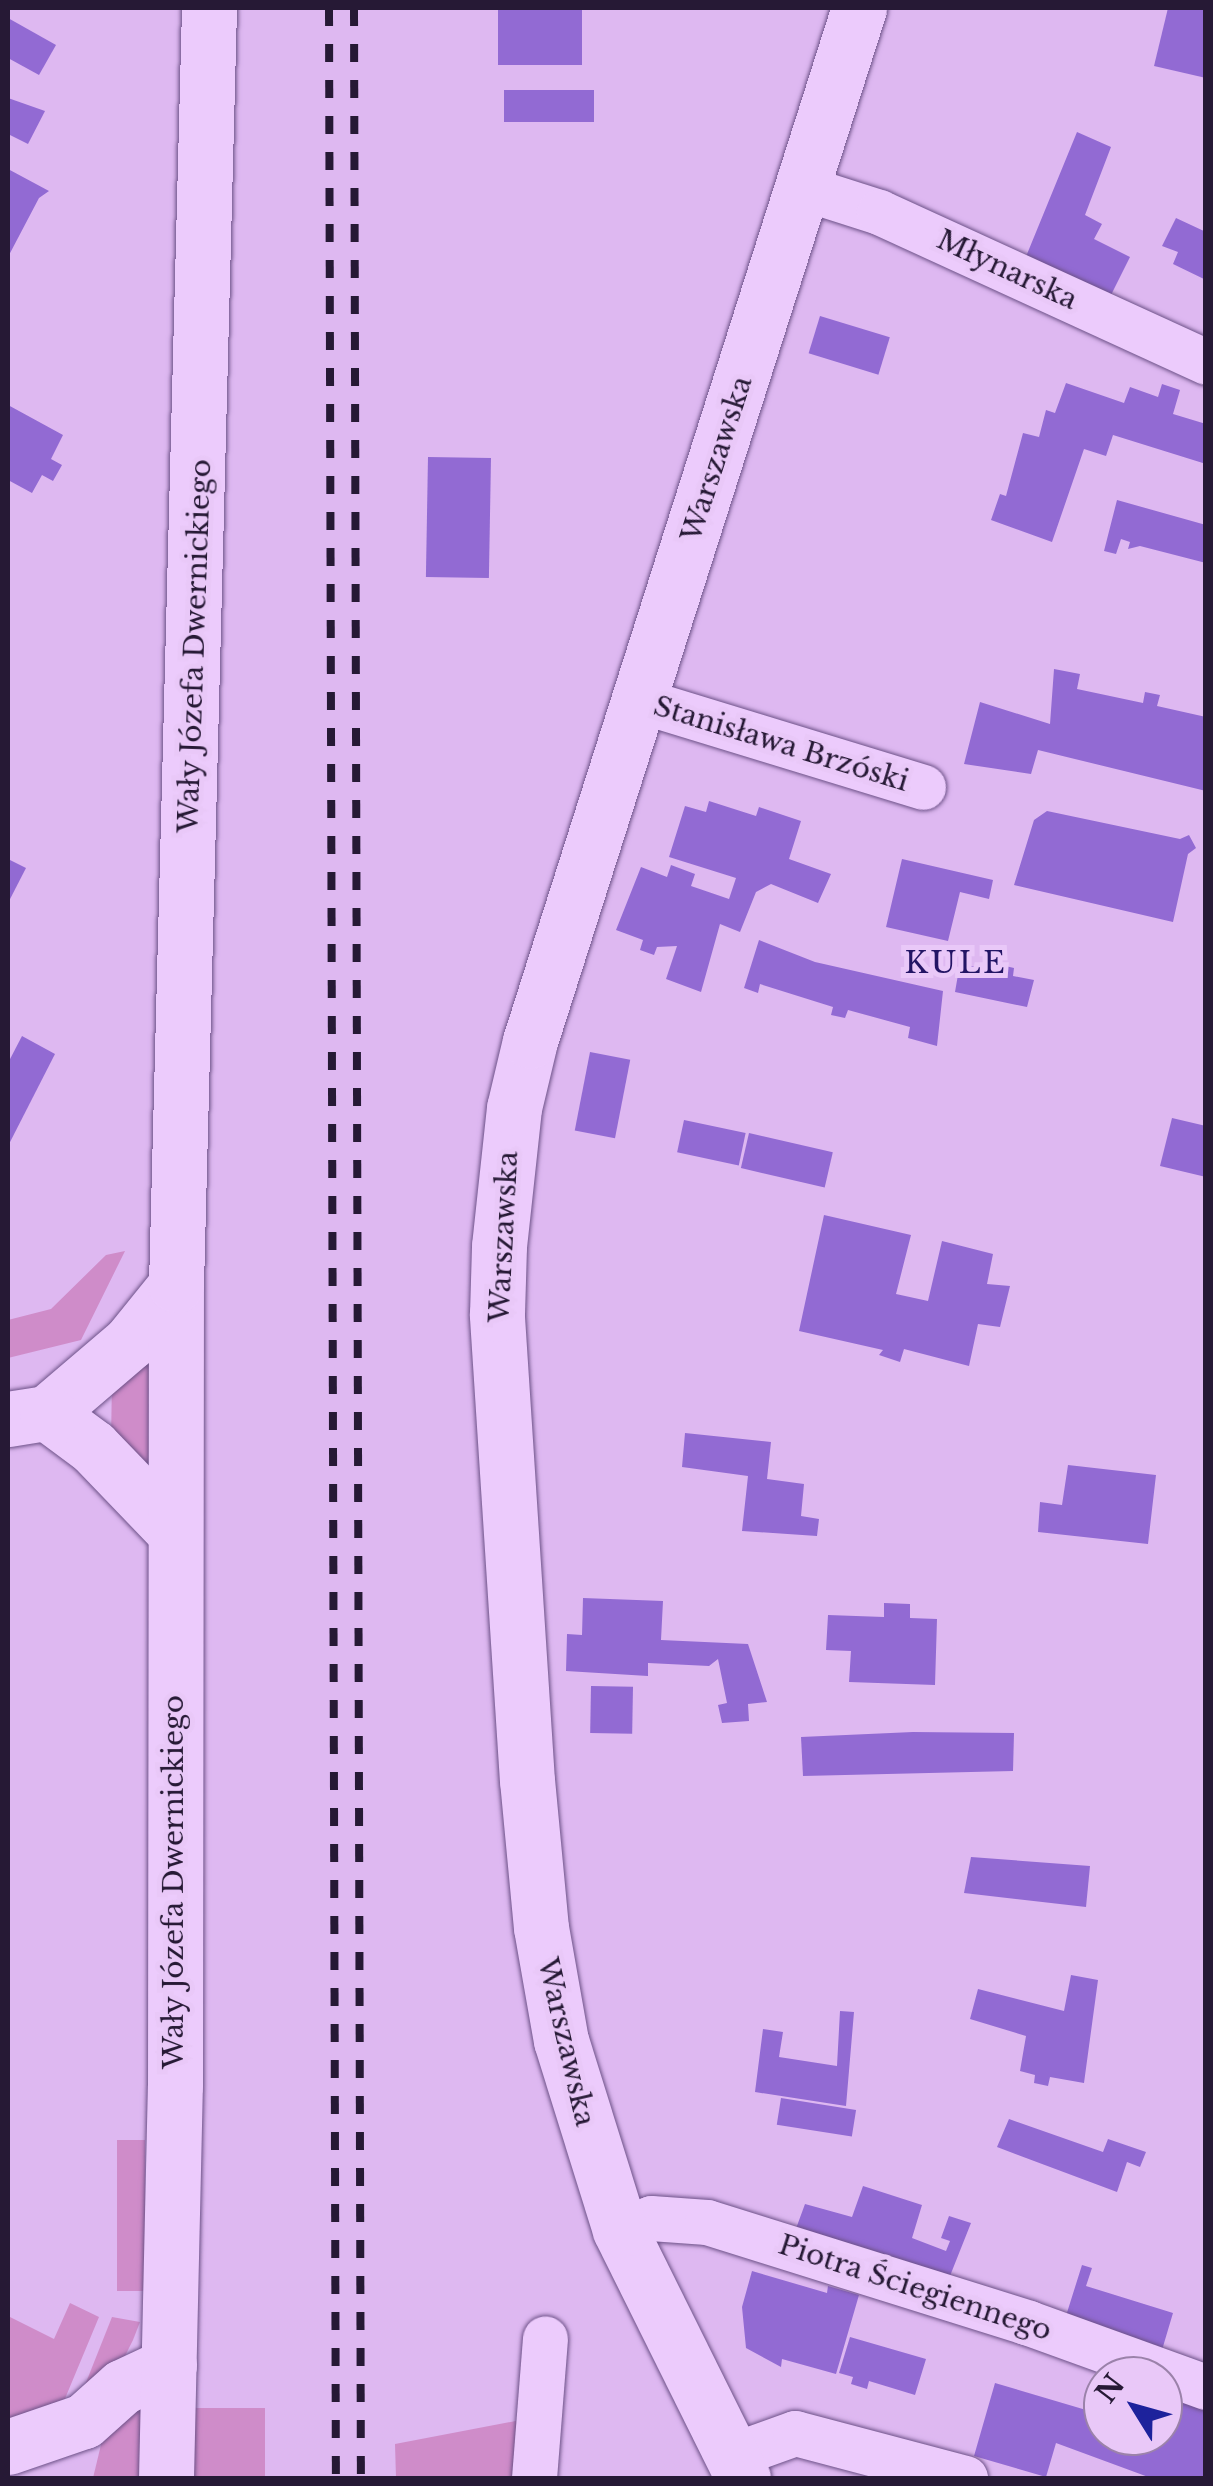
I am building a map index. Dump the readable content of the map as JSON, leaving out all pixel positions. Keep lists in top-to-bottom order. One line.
{"streets":{"street":["Młynarska","Warszawska","Wały Józefa Dwernickiego","Stanisława Brzóski","Piotra Ściegiennego"]},"crossings":[["Młynarska","Warszawska"],["Warszawska","Stanisława Brzóski"],["Warszawska","Piotra Ściegiennego"]],"districts":["KULE"],"north":"top left"}
